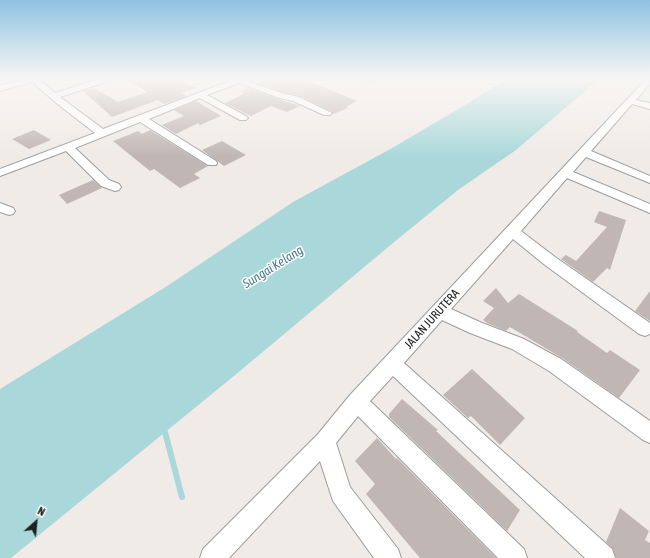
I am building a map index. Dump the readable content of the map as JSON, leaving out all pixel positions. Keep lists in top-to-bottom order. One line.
{"streets":{"street":["JALAN JURUTERA"]},"water":["Sungai Kelang"],"north":"top right"}
